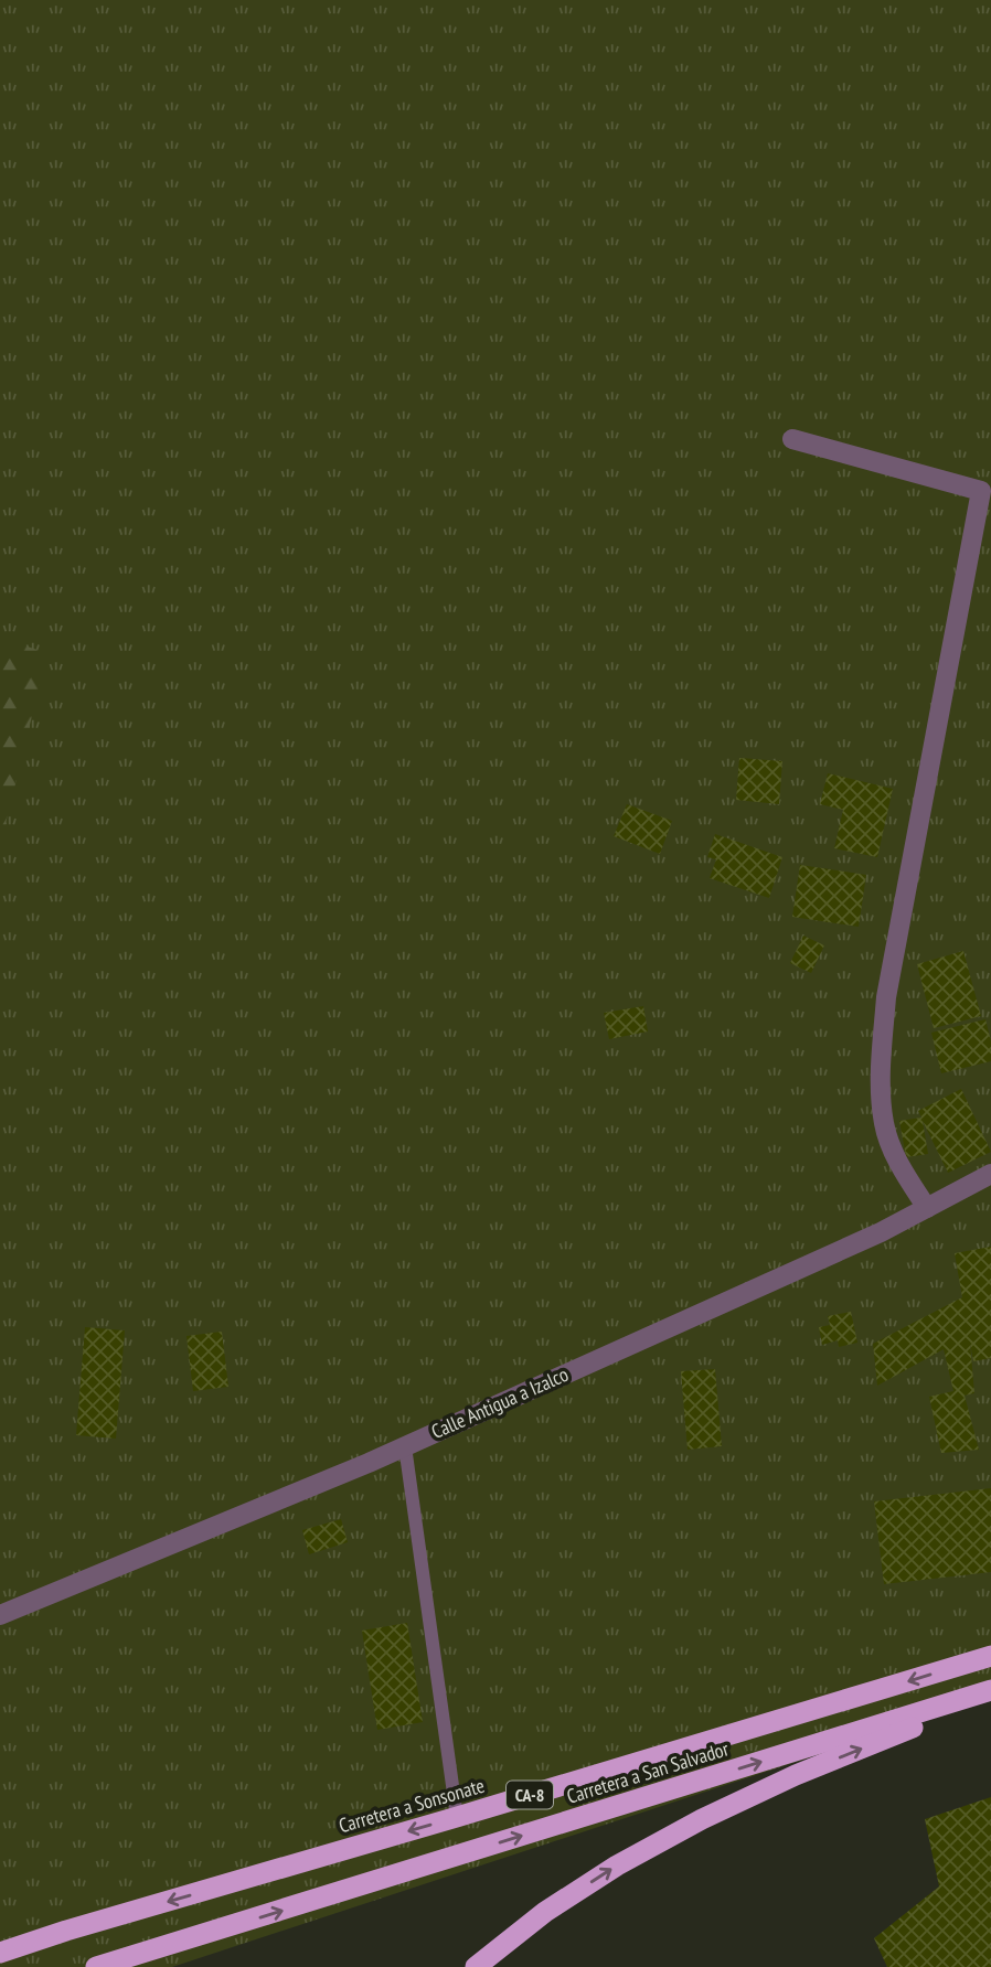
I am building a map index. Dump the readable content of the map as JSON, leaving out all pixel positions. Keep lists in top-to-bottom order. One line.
{"streets":{"highway":["Carretera a San Salvador","CA-8","Carretera a Sonsonate"],"street":["Calle Antigua a Izalco"]}}
